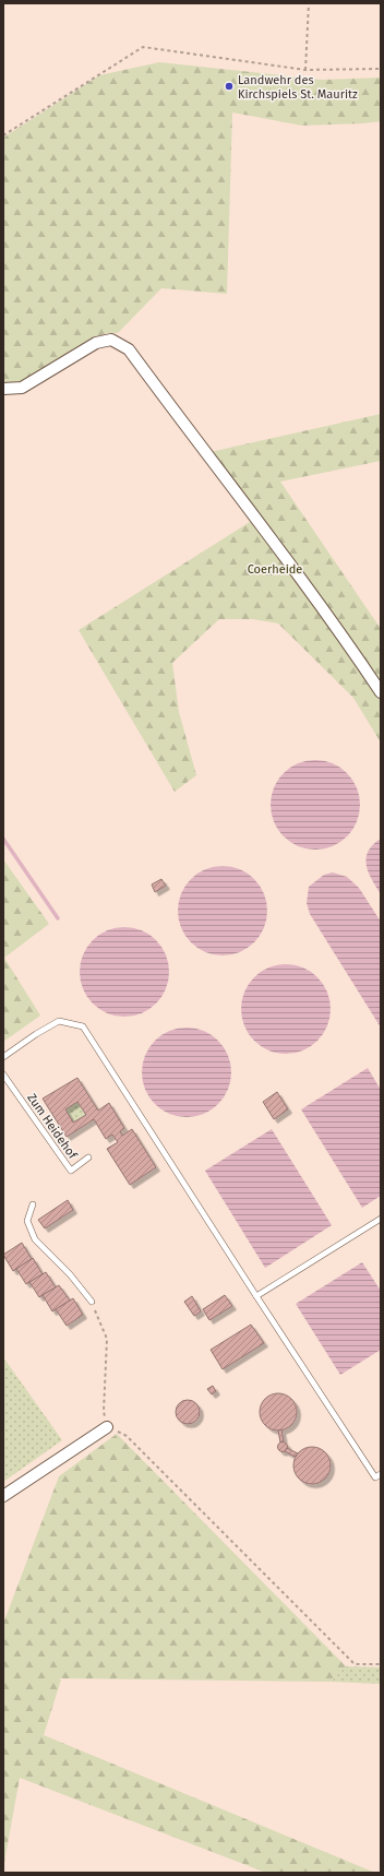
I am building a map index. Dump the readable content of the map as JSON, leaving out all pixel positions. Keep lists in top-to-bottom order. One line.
{"streets":{"lane":["Zum Heidehof"]},"parks":["Coerheide"],"places":["Landwehr des Kirchspiels St. Mauritz"]}
